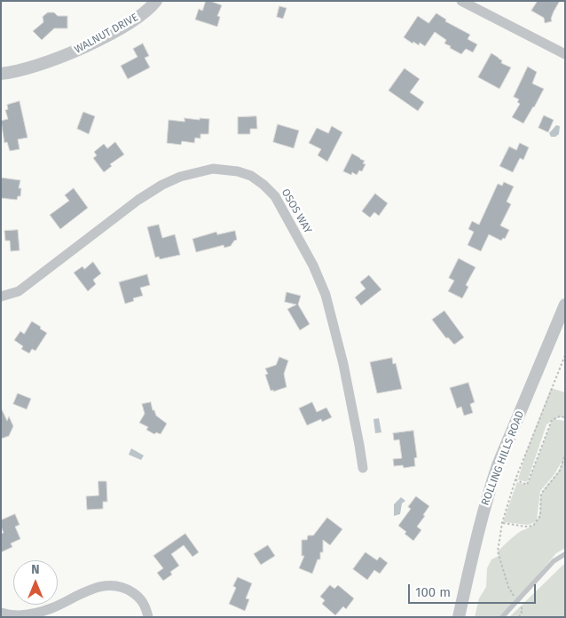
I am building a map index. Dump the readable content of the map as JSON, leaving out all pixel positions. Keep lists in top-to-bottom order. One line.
{"streets":{"street":["WALNUT DRIVE","OSOS WAY","ROLLING HILLS ROAD"]},"scale_bar":"100 m","north":"top"}
